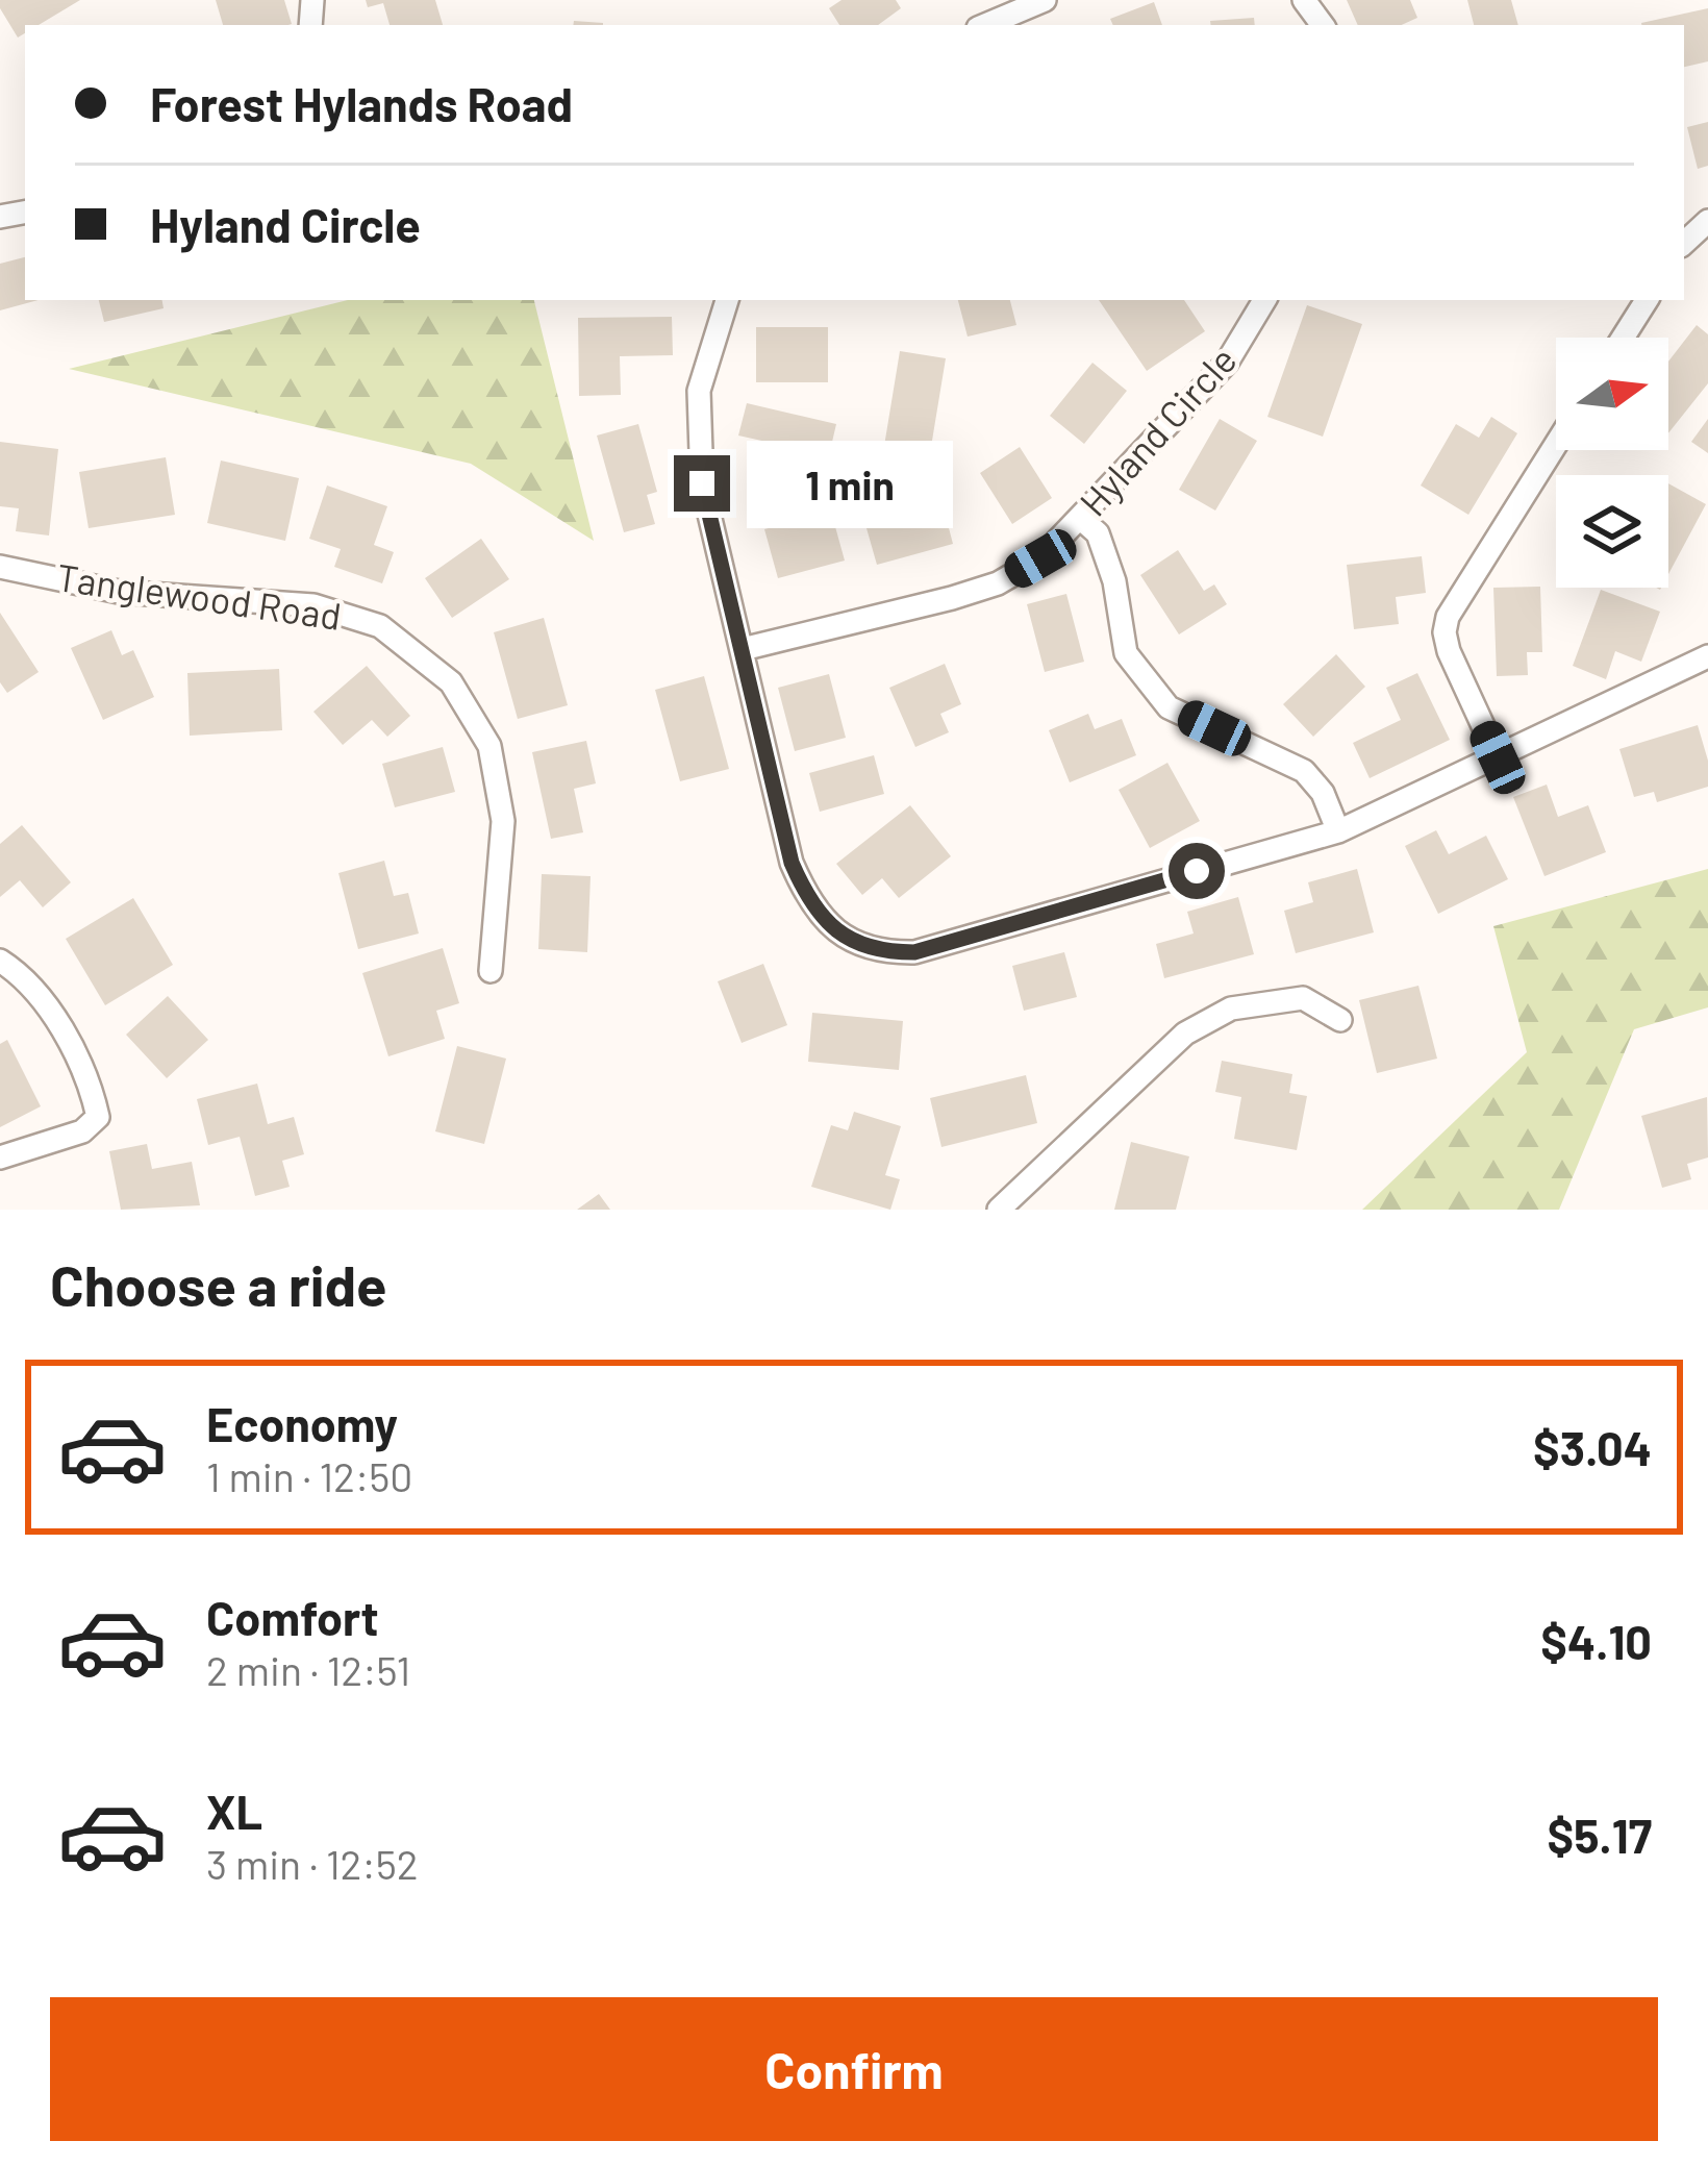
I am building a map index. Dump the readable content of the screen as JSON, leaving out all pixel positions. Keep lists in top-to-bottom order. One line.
{"streets":{"street":["Hyland Circle","Tanglewood Road"]},"north":"right","page":{"banner":["Forest Hylands Road","Hyland Circle"],"bubble":"1 min","heading":"Choose a ride","list":[{"name":"Economy","note":"1 min · 12:50","value":"$3.04"},{"name":"Comfort","note":"2 min · 12:51","value":"$4.10"},{"name":"XL","note":"3 min · 12:52","value":"$5.17"}],"buttons":"Confirm"}}
